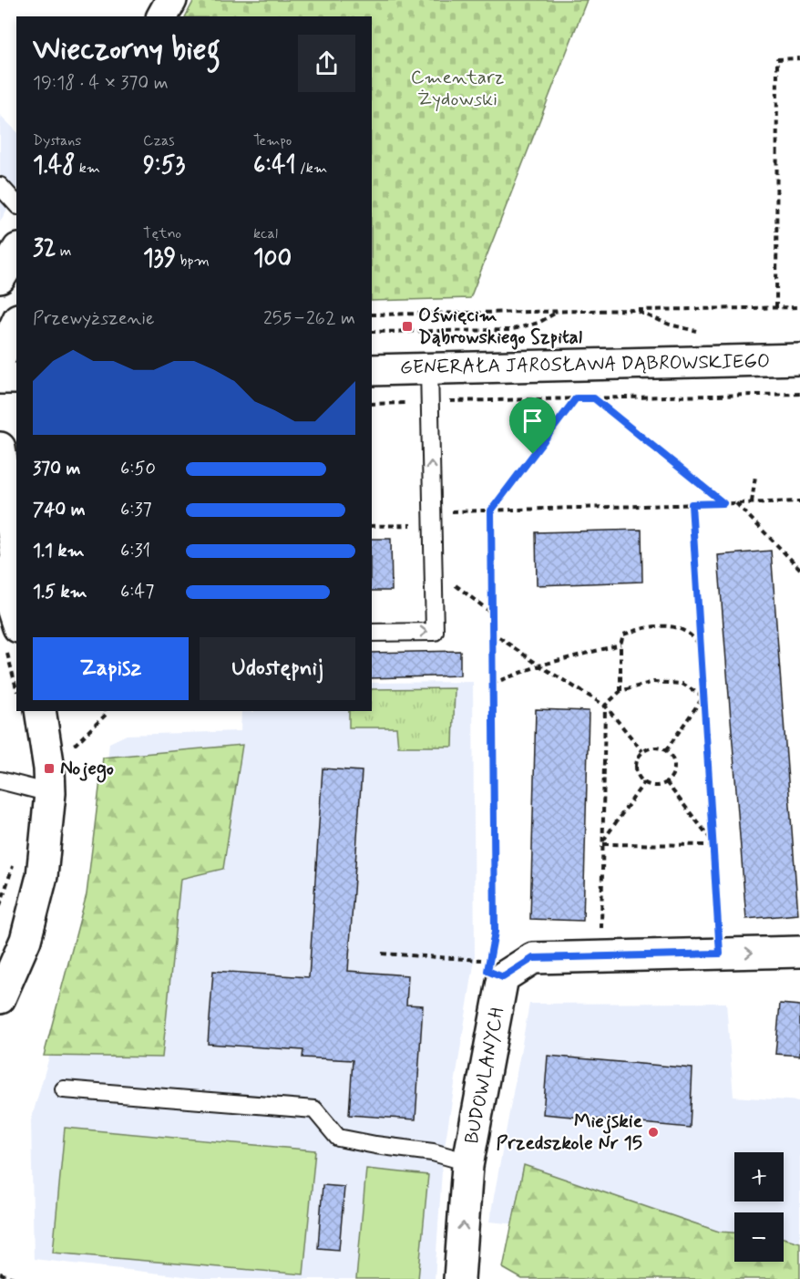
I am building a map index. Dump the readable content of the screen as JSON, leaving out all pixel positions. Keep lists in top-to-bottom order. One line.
{"streets":{"street":["GENERAŁA JAROSŁAWA DĄBROWSKIEGO","BUDOWLANYCH"]},"parks":["Cmentarz Żydowski"],"places":{"transit":["Oświęcim Dąbrowskiego Szpital","Nojego"],"other":["Miejskie Przedszkole Nr 15"]},"page":{"heading":["Wieczorny bieg","19:18 · 4 × 370 m"],"stats":[["Dystans","1.48 km"],["Czas","9:53"],["Tempo","6:41 /km"],["32 m"],["Tętno","139 bpm"],["kcal","100"]],"chart":["Przewyższenie","255–262 m"],"list":[{"name":"370 m","note":"6:50"},{"name":"740 m","note":"6:37"},{"name":"1.1 km","note":"6:31"},{"name":"1.5 km","note":"6:47"}],"buttons":["Zapisz","Udostępnij"],"map_buttons":["+","−"]}}
